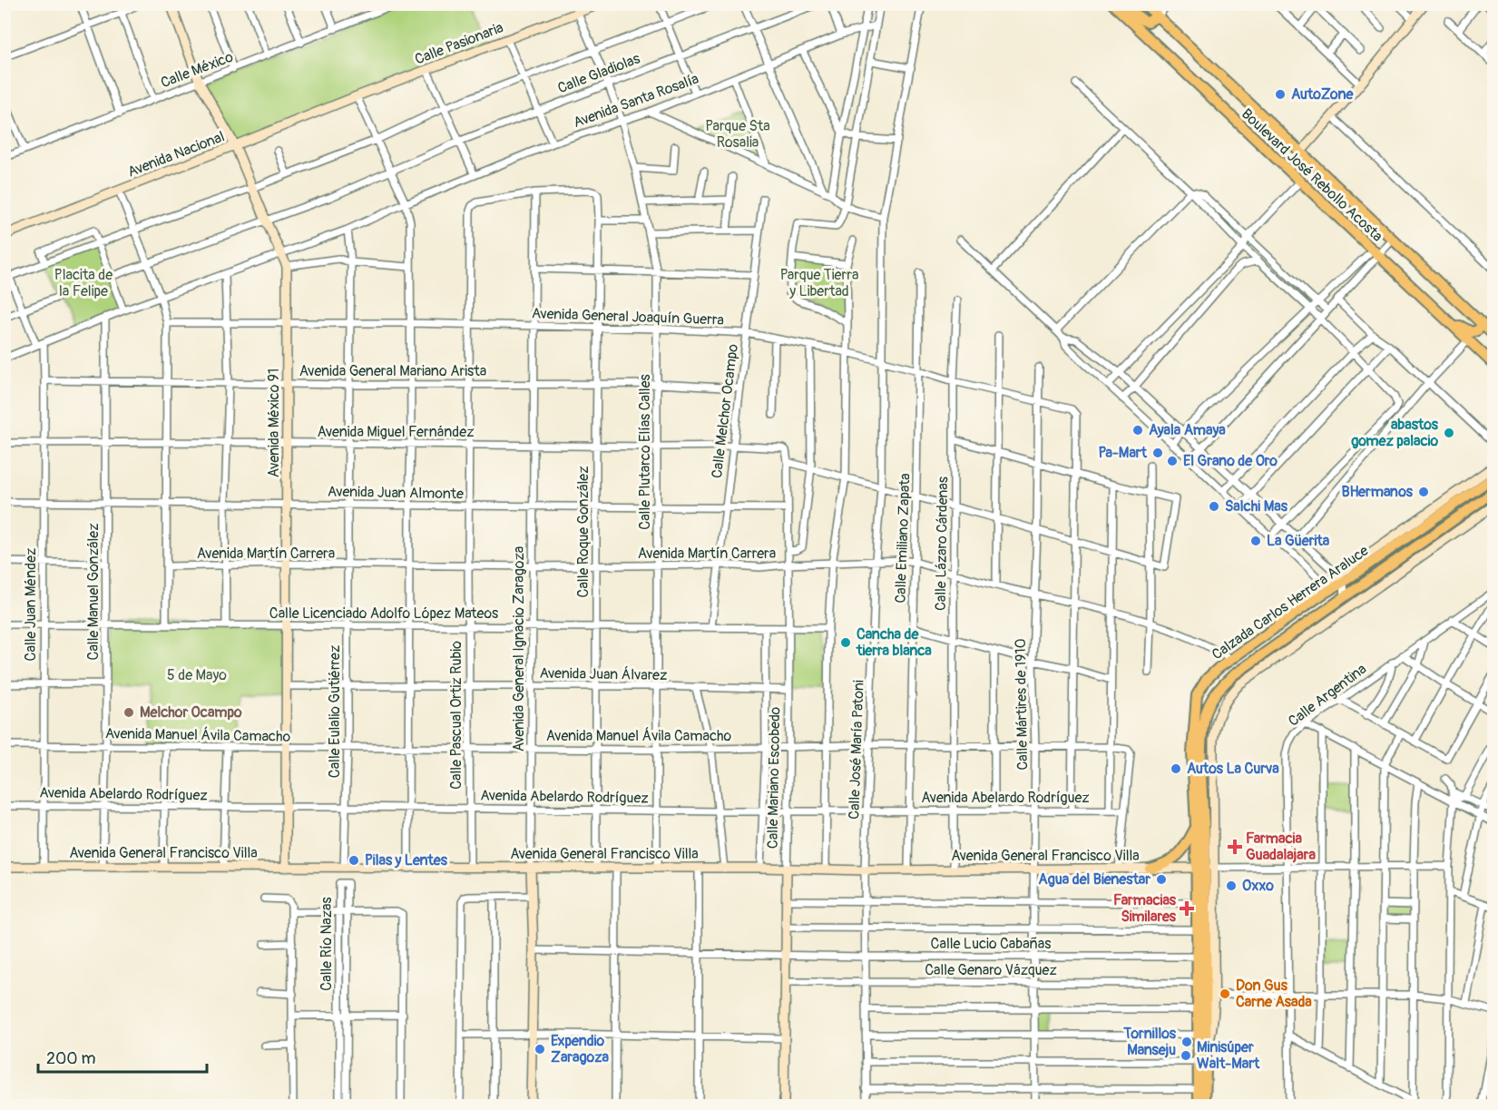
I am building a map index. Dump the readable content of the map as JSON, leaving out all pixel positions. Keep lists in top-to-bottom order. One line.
{"streets":{"main road":["Boulevard José Rebollo Acosta","Calzada Carlos Herrera Araluce"],"street":["Calle Pasionaria","Calle México","Calle Gladiolas","Avenida Santa Rosalía","Avenida Nacional","Avenida General Joaquín Guerra","Avenida General Mariano Arista","Calle Melchor Ocampo","Avenida México 91","Avenida Miguel Fernández","Calle Plutarco Elías Calles","Avenida Juan Almonte","Calle Roque González","Calle Emiliano Zapata","Calle Lázaro Cárdenas","Avenida Martín Carrera","Calle Manuel González","Calle Juan Méndez","Calle Licenciado Adolfo López Mateos","Avenida General Ignacio Zaragoza","Avenida Juan Álvarez","Calle Argentina","Calle Mártires de 1910","Calle Eulalio Gutiérrez","Calle Pascual Ortiz Rubio","Avenida Manuel Ávila Camacho","Calle José María Patoni","Calle Mariano Escobedo","Avenida Abelardo Rodríguez","Avenida General Francisco Villa","Calle Río Nazas","Calle Lucio Cabañas","Calle Genaro Vázquez"]},"crossings":[["Calle Pasionaria","Avenida Nacional"],["Calle Pasionaria","Calle Plutarco Elías Calles"],["Calle México","Avenida México 91"],["Calle Gladiolas","Avenida México 91"],["Calle Gladiolas","Calle Plutarco Elías Calles"],["Avenida Santa Rosalía","Avenida México 91"],["Avenida Santa Rosalía","Calle Plutarco Elías Calles"],["Avenida Santa Rosalía","Calle Manuel González"],["Avenida Santa Rosalía","Calle Juan Méndez"],["Avenida Santa Rosalía","Calle Eulalio Gutiérrez"],["Avenida Nacional","Avenida México 91"],["Avenida General Joaquín Guerra","Calle Melchor Ocampo"],["Avenida General Joaquín Guerra","Avenida México 91"],["Avenida General Joaquín Guerra","Calle Plutarco Elías Calles"],["Avenida General Joaquín Guerra","Calle Roque González"],["Avenida General Joaquín Guerra","Calle Emiliano Zapata"],["Avenida General Joaquín Guerra","Calle Lázaro Cárdenas"],["Avenida General Joaquín Guerra","Avenida General Ignacio Zaragoza"],["Avenida General Joaquín Guerra","Calle Mártires de 1910"],["Avenida General Joaquín Guerra","Calle Eulalio Gutiérrez"],["Avenida General Joaquín Guerra","Calle Pascual Ortiz Rubio"],["Avenida General Joaquín Guerra","Calle José María Patoni"],["Avenida General Mariano Arista","Calle Melchor Ocampo"],["Avenida General Mariano Arista","Avenida México 91"],["Avenida General Mariano Arista","Calle Plutarco Elías Calles"],["Avenida General Mariano Arista","Calle Roque González"],["Avenida General Mariano Arista","Calle Manuel González"],["Avenida General Mariano Arista","Calle Juan Méndez"],["Avenida General Mariano Arista","Avenida General Ignacio Zaragoza"],["Avenida General Mariano Arista","Calle Eulalio Gutiérrez"],["Avenida General Mariano Arista","Calle Pascual Ortiz Rubio"],["Calle Melchor Ocampo","Avenida Miguel Fernández"],["Calle Melchor Ocampo","Avenida Juan Almonte"],["Calle Melchor Ocampo","Avenida Martín Carrera"],["Calle Melchor Ocampo","Calle Licenciado Adolfo López Mateos"],["Avenida México 91","Avenida Miguel Fernández"],["Avenida México 91","Avenida Juan Almonte"],["Avenida México 91","Avenida Martín Carrera"],["Avenida México 91","Calle Licenciado Adolfo López Mateos"],["Avenida México 91","Avenida Juan Álvarez"],["Avenida México 91","Avenida Manuel Ávila Camacho"],["Avenida México 91","Avenida Abelardo Rodríguez"],["Avenida México 91","Avenida General Francisco Villa"],["Avenida Miguel Fernández","Calle Plutarco Elías Calles"],["Avenida Miguel Fernández","Calle Roque González"],["Avenida Miguel Fernández","Calle Manuel González"],["Avenida Miguel Fernández","Calle Juan Méndez"],["Avenida Miguel Fernández","Avenida General Ignacio Zaragoza"],["Avenida Miguel Fernández","Calle Eulalio Gutiérrez"],["Avenida Miguel Fernández","Calle Pascual Ortiz Rubio"],["Avenida Miguel Fernández","Calle Mariano Escobedo"],["Calle Plutarco Elías Calles","Avenida Juan Almonte"],["Calle Plutarco Elías Calles","Avenida Martín Carrera"],["Calle Plutarco Elías Calles","Calle Licenciado Adolfo López Mateos"],["Calle Plutarco Elías Calles","Avenida Juan Álvarez"],["Calle Plutarco Elías Calles","Avenida Manuel Ávila Camacho"],["Calle Plutarco Elías Calles","Avenida Abelardo Rodríguez"],["Calle Plutarco Elías Calles","Avenida General Francisco Villa"],["Avenida Juan Almonte","Calle Roque González"],["Avenida Juan Almonte","Calle Manuel González"],["Avenida Juan Almonte","Calle Juan Méndez"],["Avenida Juan Almonte","Avenida General Ignacio Zaragoza"],["Avenida Juan Almonte","Calle Eulalio Gutiérrez"],["Avenida Juan Almonte","Calle Pascual Ortiz Rubio"],["Avenida Juan Almonte","Calle Mariano Escobedo"],["Calle Roque González","Avenida Martín Carrera"],["Calle Roque González","Calle Licenciado Adolfo López Mateos"],["Calle Roque González","Avenida General Ignacio Zaragoza"],["Calle Roque González","Avenida Juan Álvarez"],["Calle Roque González","Calle Pascual Ortiz Rubio"],["Calle Roque González","Avenida Manuel Ávila Camacho"],["Calle Roque González","Avenida Abelardo Rodríguez"],["Calle Roque González","Avenida General Francisco Villa"],["Calle Emiliano Zapata","Avenida Martín Carrera"],["Calle Emiliano Zapata","Avenida Manuel Ávila Camacho"],["Calle Emiliano Zapata","Avenida Abelardo Rodríguez"],["Calle Emiliano Zapata","Avenida General Francisco Villa"],["Calle Lázaro Cárdenas","Avenida Martín Carrera"],["Calle Lázaro Cárdenas","Avenida Manuel Ávila Camacho"],["Calle Lázaro Cárdenas","Avenida Abelardo Rodríguez"],["Calle Lázaro Cárdenas","Avenida General Francisco Villa"],["Avenida Martín Carrera","Calzada Carlos Herrera Araluce"],["Avenida Martín Carrera","Avenida General Ignacio Zaragoza"],["Avenida Martín Carrera","Calle Mártires de 1910"],["Avenida Martín Carrera","Calle Eulalio Gutiérrez"],["Avenida Martín Carrera","Calle Pascual Ortiz Rubio"],["Avenida Martín Carrera","Calle José María Patoni"],["Avenida Martín Carrera","Calle Mariano Escobedo"],["Calle Manuel González","Calle Licenciado Adolfo López Mateos"],["Calle Manuel González","Avenida Manuel Ávila Camacho"],["Calle Manuel González","Avenida Abelardo Rodríguez"],["Calle Manuel González","Avenida General Francisco Villa"],["Calzada Carlos Herrera Araluce","Avenida General Francisco Villa"],["Calle Juan Méndez","Calle Licenciado Adolfo López Mateos"],["Calle Juan Méndez","Avenida Manuel Ávila Camacho"],["Calle Juan Méndez","Avenida Abelardo Rodríguez"],["Calle Juan Méndez","Avenida General Francisco Villa"],["Calle Licenciado Adolfo López Mateos","Avenida General Ignacio Zaragoza"],["Calle Licenciado Adolfo López Mateos","Calle Eulalio Gutiérrez"],["Calle Licenciado Adolfo López Mateos","Calle Pascual Ortiz Rubio"],["Calle Licenciado Adolfo López Mateos","Calle Mariano Escobedo"],["Avenida General Ignacio Zaragoza","Avenida Juan Álvarez"],["Avenida General Ignacio Zaragoza","Calle Pascual Ortiz Rubio"],["Avenida General Ignacio Zaragoza","Avenida Manuel Ávila Camacho"],["Avenida General Ignacio Zaragoza","Avenida Abelardo Rodríguez"],["Avenida General Ignacio Zaragoza","Avenida General Francisco Villa"],["Avenida General Ignacio Zaragoza","Calle Lucio Cabañas"],["Avenida Juan Álvarez","Calle Eulalio Gutiérrez"],["Avenida Juan Álvarez","Calle Pascual Ortiz Rubio"],["Avenida Juan Álvarez","Calle Mariano Escobedo"],["Calle Mártires de 1910","Avenida Manuel Ávila Camacho"],["Calle Mártires de 1910","Avenida Abelardo Rodríguez"],["Calle Mártires de 1910","Avenida General Francisco Villa"],["Calle Mártires de 1910","Calle Lucio Cabañas"],["Calle Mártires de 1910","Calle Genaro Vázquez"],["Calle Eulalio Gutiérrez","Avenida Manuel Ávila Camacho"],["Calle Eulalio Gutiérrez","Avenida Abelardo Rodríguez"],["Calle Eulalio Gutiérrez","Avenida General Francisco Villa"],["Calle Pascual Ortiz Rubio","Avenida Manuel Ávila Camacho"],["Calle Pascual Ortiz Rubio","Avenida Abelardo Rodríguez"],["Calle Pascual Ortiz Rubio","Avenida General Francisco Villa"],["Avenida Manuel Ávila Camacho","Calle José María Patoni"],["Avenida Manuel Ávila Camacho","Calle Mariano Escobedo"],["Avenida Manuel Ávila Camacho","Avenida Abelardo Rodríguez"],["Calle José María Patoni","Avenida Abelardo Rodríguez"],["Calle José María Patoni","Avenida General Francisco Villa"],["Calle José María Patoni","Calle Lucio Cabañas"],["Calle José María Patoni","Calle Genaro Vázquez"],["Calle Mariano Escobedo","Avenida Abelardo Rodríguez"],["Calle Mariano Escobedo","Avenida General Francisco Villa"],["Calle Mariano Escobedo","Calle Lucio Cabañas"],["Calle Mariano Escobedo","Calle Genaro Vázquez"]],"parks":["Parque Sta Rosalia","Placita de la Felipe","Parque Tierra y Libertad","5 de Mayo"],"places":{"other":["AutoZone","Ayala Amaya","abastos gomez palacio","Pa-Mart","El Grano de Oro","BHermanos","Salchi Mas","La Güerita","Cancha de tierra blanca","Melchor Ocampo","Autos La Curva","Pilas y Lentes","Agua del Bienestar","Oxxo","Don Gus Carne Asada","Tornillos Manseju","Expendio Zaragoza","Minisúper Walt-Mart"],"health":["Farmacia Guadalajara","Farmacias Similares"]},"scale_bar":"200 m"}
